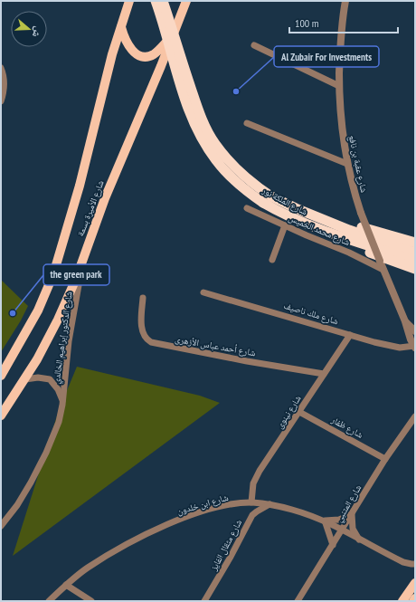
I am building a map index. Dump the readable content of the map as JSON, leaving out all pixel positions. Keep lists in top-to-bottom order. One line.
{"streets":{"highway":["شارع الملكة نور"],"main road":["شارع الأميرة بسمة"],"street":["شارع عقبة بن نافع","شارع محمد الخميس","شارع ملك ناصيف","شارع الدكتور إبراهيم الخالدي","شارع أحمد عباس الأزهرى","شارع نينوى","شارع ظفار","شارع المتنبي","شارع ابن خلدون","شارع مثقال الفايز"]},"crossings":[["شارع عقبة بن نافع","شارع محمد الخميس"],["شارع عقبة بن نافع","شارع ملك ناصيف"],["شارع الأميرة بسمة","شارع الدكتور إبراهيم الخالدي"],["شارع ملك ناصيف","شارع نينوى"],["شارع أحمد عباس الأزهرى","شارع نينوى"],["شارع نينوى","شارع ظفار"],["شارع نينوى","شارع ابن خلدون"],["شارع ظفار","شارع المتنبي"],["شارع المتنبي","شارع ابن خلدون"],["شارع ابن خلدون","شارع مثقال الفايز"]],"places":["Al Zubair For Investments","the green park"],"scale_bar":"100 m","north":"right"}
